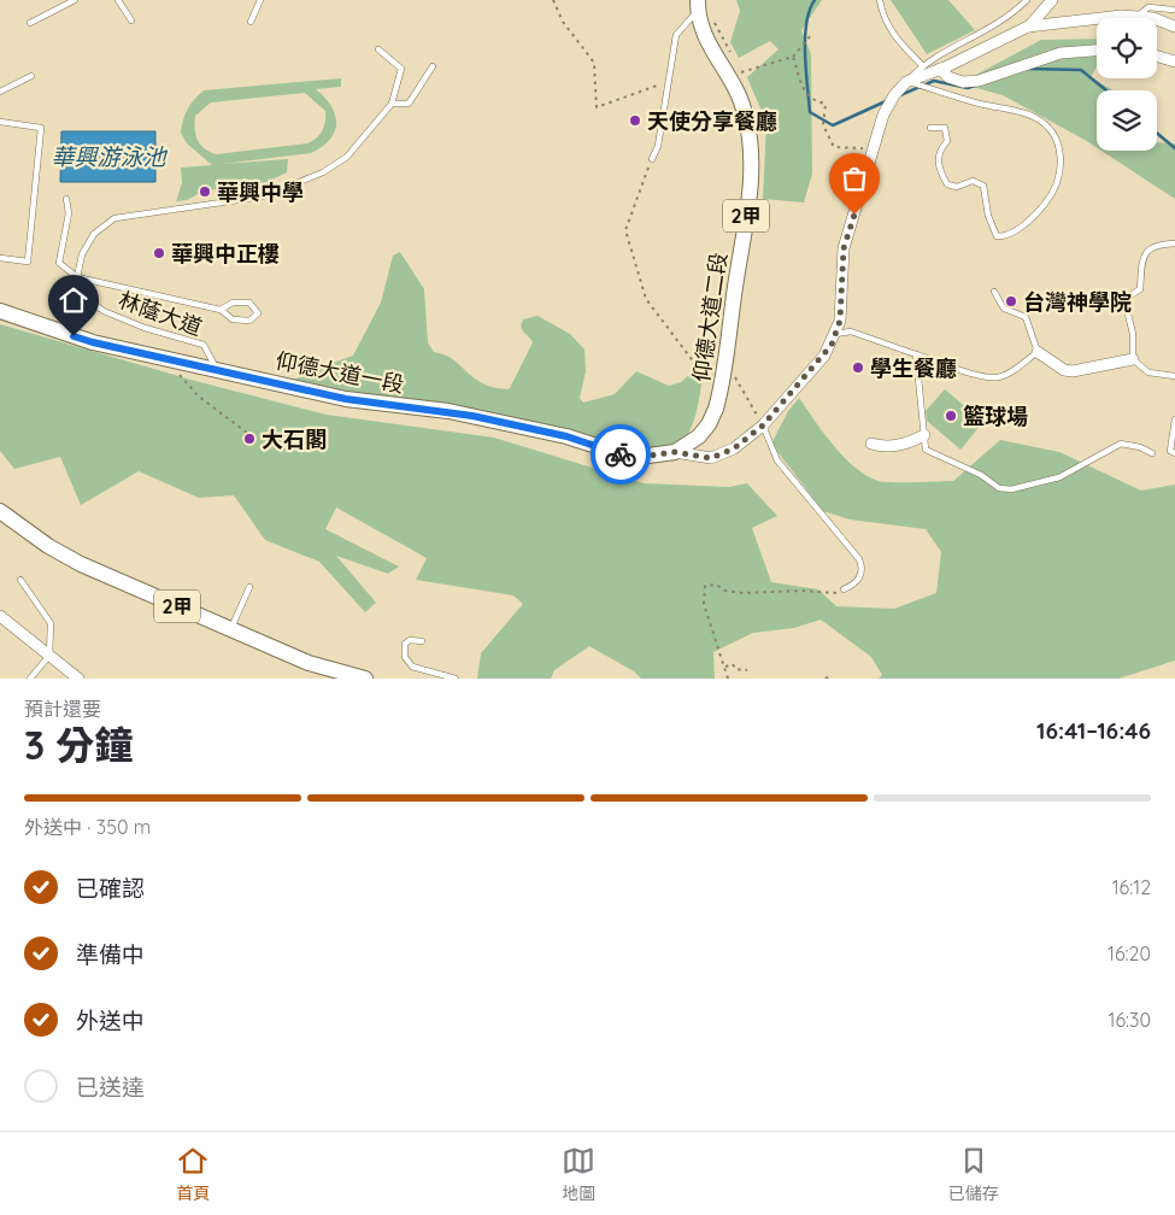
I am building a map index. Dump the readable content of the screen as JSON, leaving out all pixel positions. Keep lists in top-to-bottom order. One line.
{"streets":{"main road":["2甲","仰德大道二段","仰德大道一段"],"lane":["林蔭大道"]},"crossings":[["林蔭大道","仰德大道一段"],["仰德大道二段","仰德大道一段"]],"water":["華興游泳池"],"places":["天使分享餐廳","華興中學","華興中正樓","台灣神學院","學生餐廳","籃球場","大石閣"],"page":{"heading":["3 分鐘","預計還要","16:41–16:46"],"bar":"外送中 · 350 m","list":[["已確認","16:12"],["準備中","16:20"],["外送中","16:30"],"已送達"],"tabs":["首頁","地圖","已儲存"]}}
